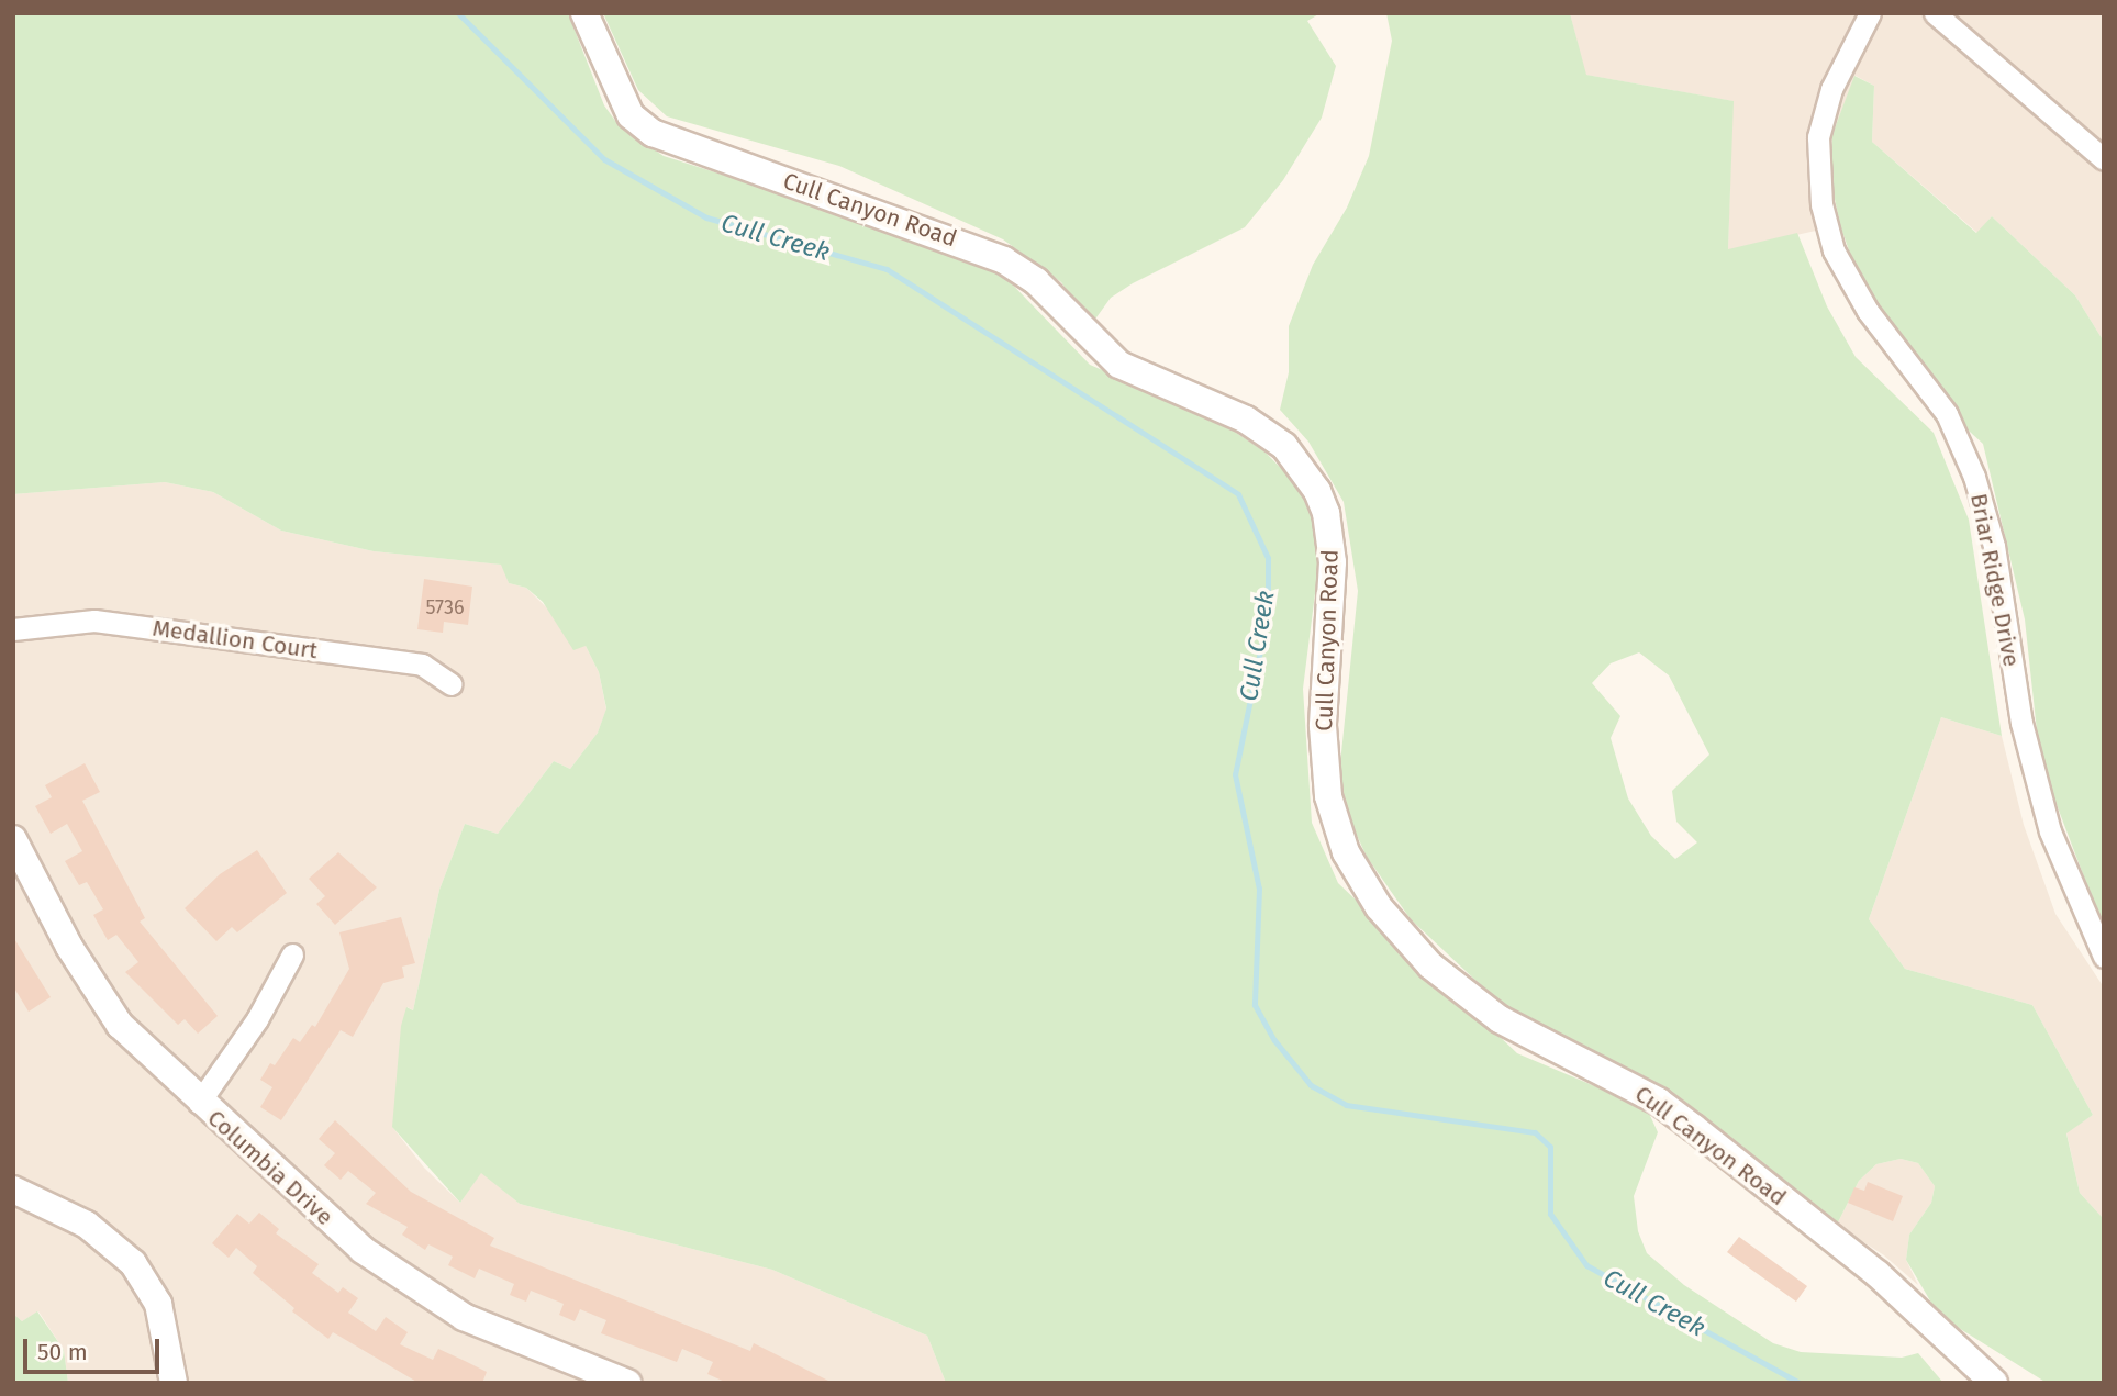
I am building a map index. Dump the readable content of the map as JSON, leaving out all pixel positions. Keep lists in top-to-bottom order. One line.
{"streets":{"street":["Cull Canyon Road","Briar Ridge Drive","Medallion Court","Columbia Drive"]},"water":["Cull Creek"],"house_numbers":["5736"],"scale_bar":"50 m"}
